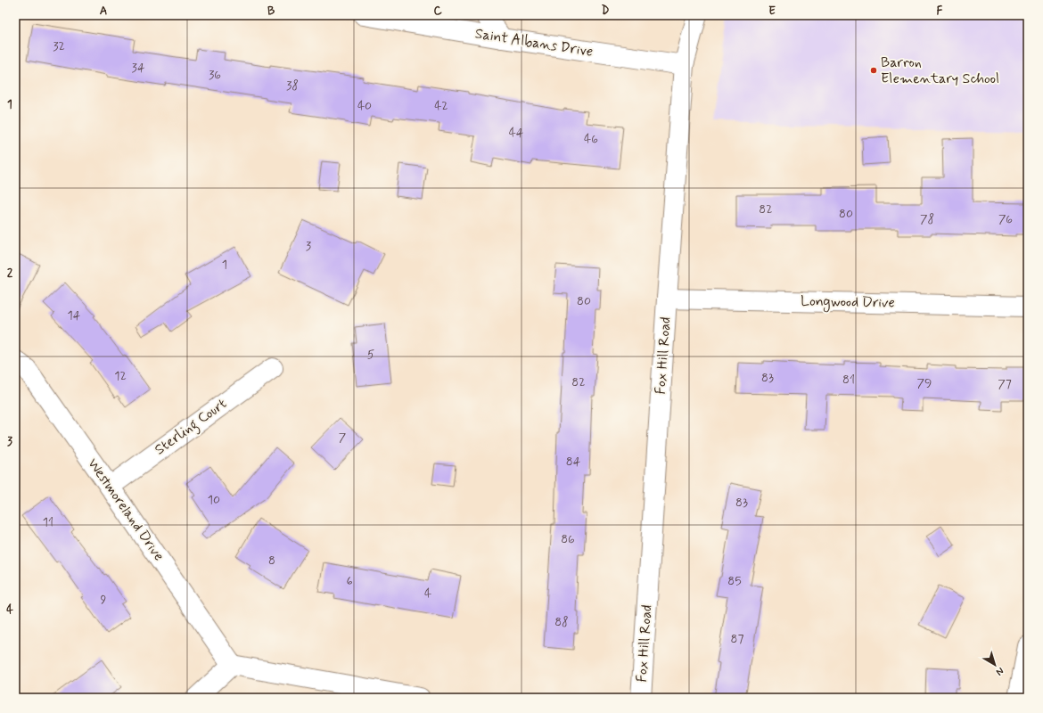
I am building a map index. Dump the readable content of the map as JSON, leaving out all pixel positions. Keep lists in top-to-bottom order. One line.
{"streets":{"street":["Saint Albans Drive","Longwood Drive","Fox Hill Road","Sterling Court","Westmoreland Drive"]},"crossings":[["Saint Albans Drive","Fox Hill Road"],["Longwood Drive","Fox Hill Road"],["Sterling Court","Westmoreland Drive"]],"places":["Barron Elementary School"],"house_numbers":["32","34","36","38","40","42","44","46","82","80","78","76","3","1","80","14","5","12","83","81","82","79","77","7","84","10","83","11","86","8","6","85","4","9","88","87"],"north":"bottom right","grid":{"columns":["A","B","C","D","E","F"],"rows":["1","2","3","4"]}}
